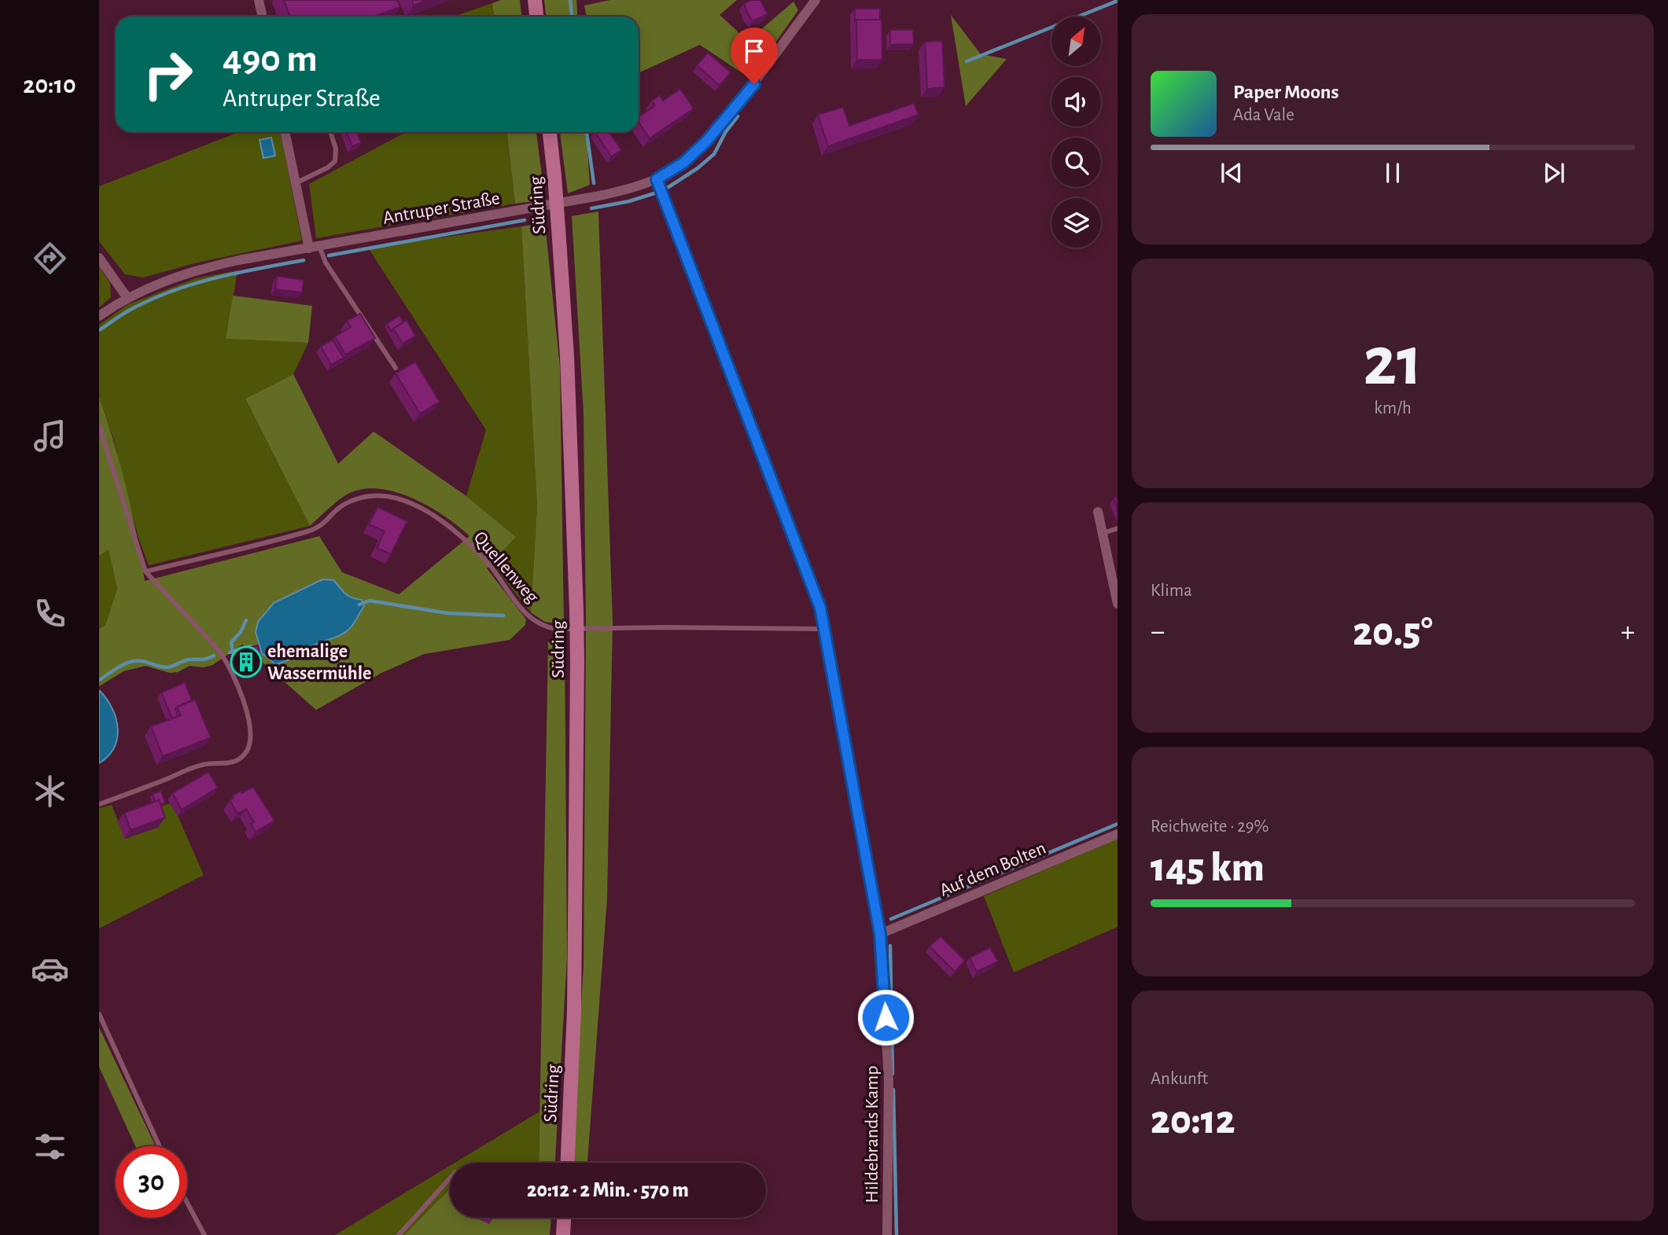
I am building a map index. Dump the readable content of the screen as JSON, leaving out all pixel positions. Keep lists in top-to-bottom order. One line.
{"streets":{"main road":["Südring"],"street":["Antruper Straße","Auf dem Bolten","Hildebrands Kamp"],"lane":["Quellenweg"]},"crossings":[["Antruper Straße","Hildebrands Kamp"],["Quellenweg","Hildebrands Kamp"],["Auf dem Bolten","Hildebrands Kamp"]],"places":{"building":["ehemalige Wassermühle"]},"north":"top right","page":{"tabs":"20:10","turn":["490 m","Antruper Straße"],"song":["Paper Moons","Ada Vale"],"tile":[["21","km/h"],"Klima",["Reichweite · 29%","145 km"],["Ankunft","20:12"]],"heat":["−","20.5°","+"],"limit":"30","trip":"20:12 · 2 Min. · 570 m"}}
